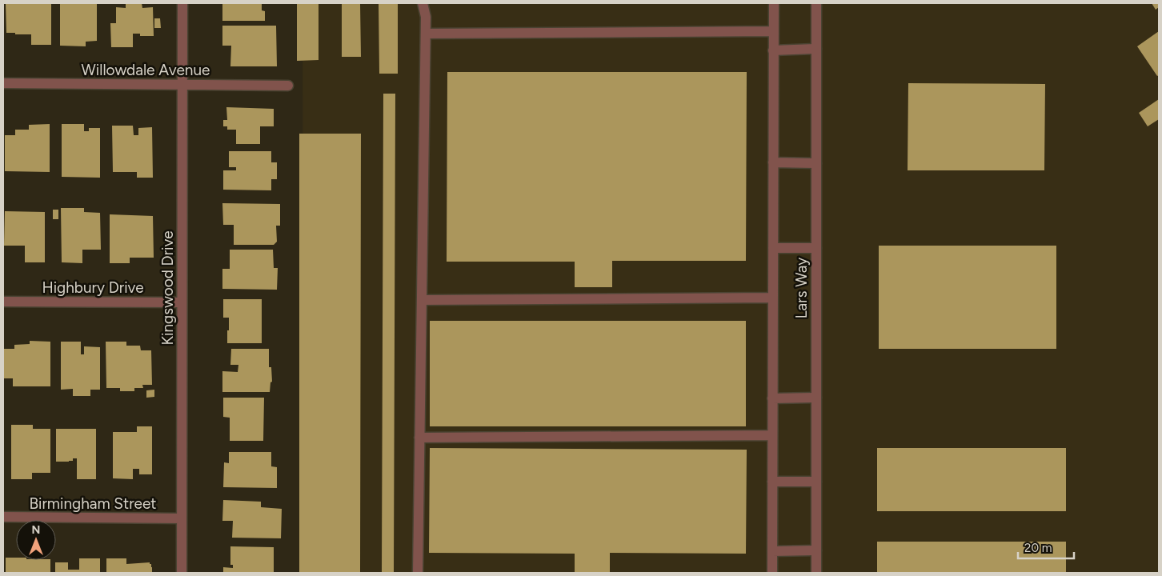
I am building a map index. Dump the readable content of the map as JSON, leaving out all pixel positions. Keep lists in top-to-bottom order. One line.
{"streets":{"street":["Willowdale Avenue","Highbury Drive","Kingswood Drive","Lars Way","Birmingham Street"]},"crossings":[["Willowdale Avenue","Kingswood Drive"],["Highbury Drive","Kingswood Drive"],["Kingswood Drive","Birmingham Street"]],"scale_bar":"20 m","north":"top"}
